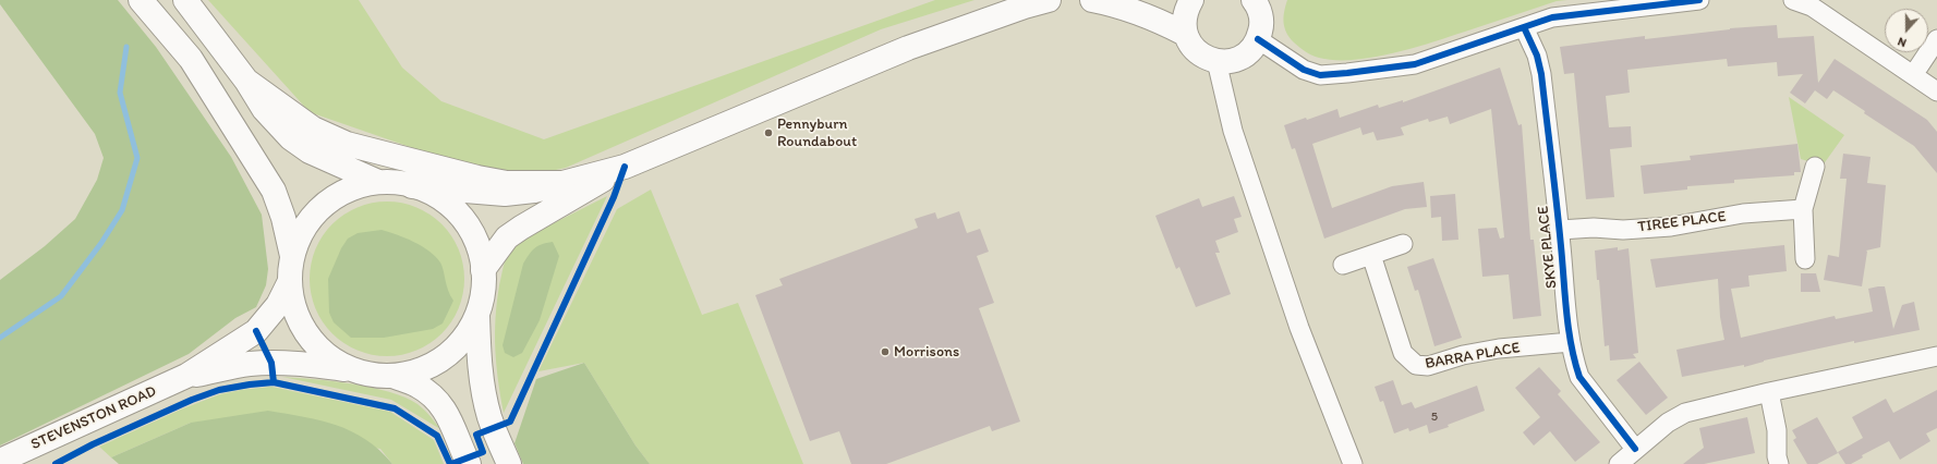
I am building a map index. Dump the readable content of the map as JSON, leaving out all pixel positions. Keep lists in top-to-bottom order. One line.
{"streets":{"main road":["STEVENSTON ROAD"],"street":["TIREE PLACE","SKYE PLACE","BARRA PLACE"]},"crossings":[["TIREE PLACE","SKYE PLACE"],["SKYE PLACE","BARRA PLACE"]],"places":["Pennyburn Roundabout","Morrisons"],"house_numbers":["5"],"north":"bottom"}
